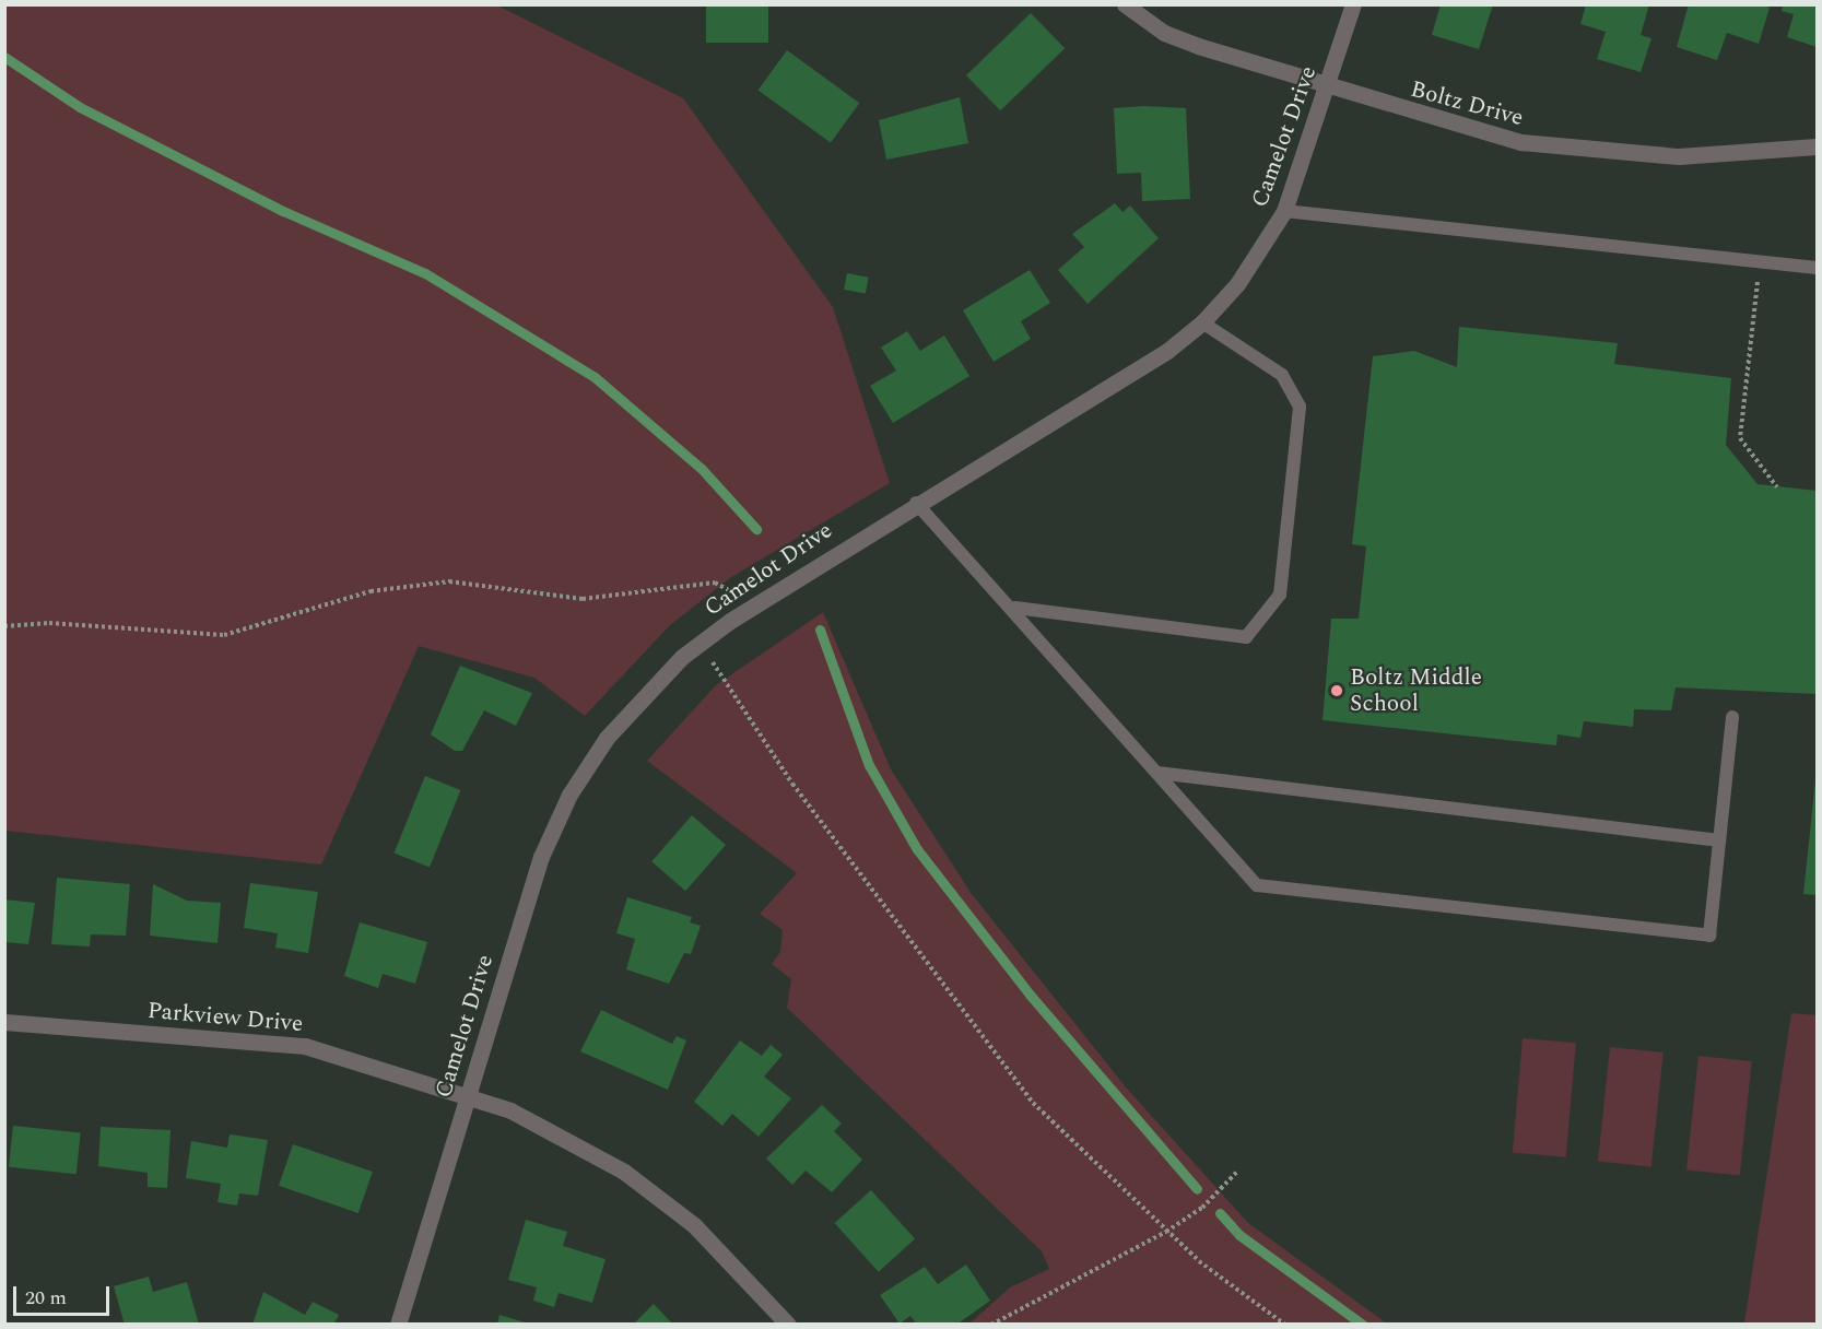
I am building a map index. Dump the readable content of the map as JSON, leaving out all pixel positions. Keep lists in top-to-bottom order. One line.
{"streets":{"street":["Boltz Drive","Camelot Drive","Parkview Drive"]},"crossings":[["Boltz Drive","Camelot Drive"],["Camelot Drive","Parkview Drive"]],"places":["Boltz Middle School"],"scale_bar":"20 m"}
